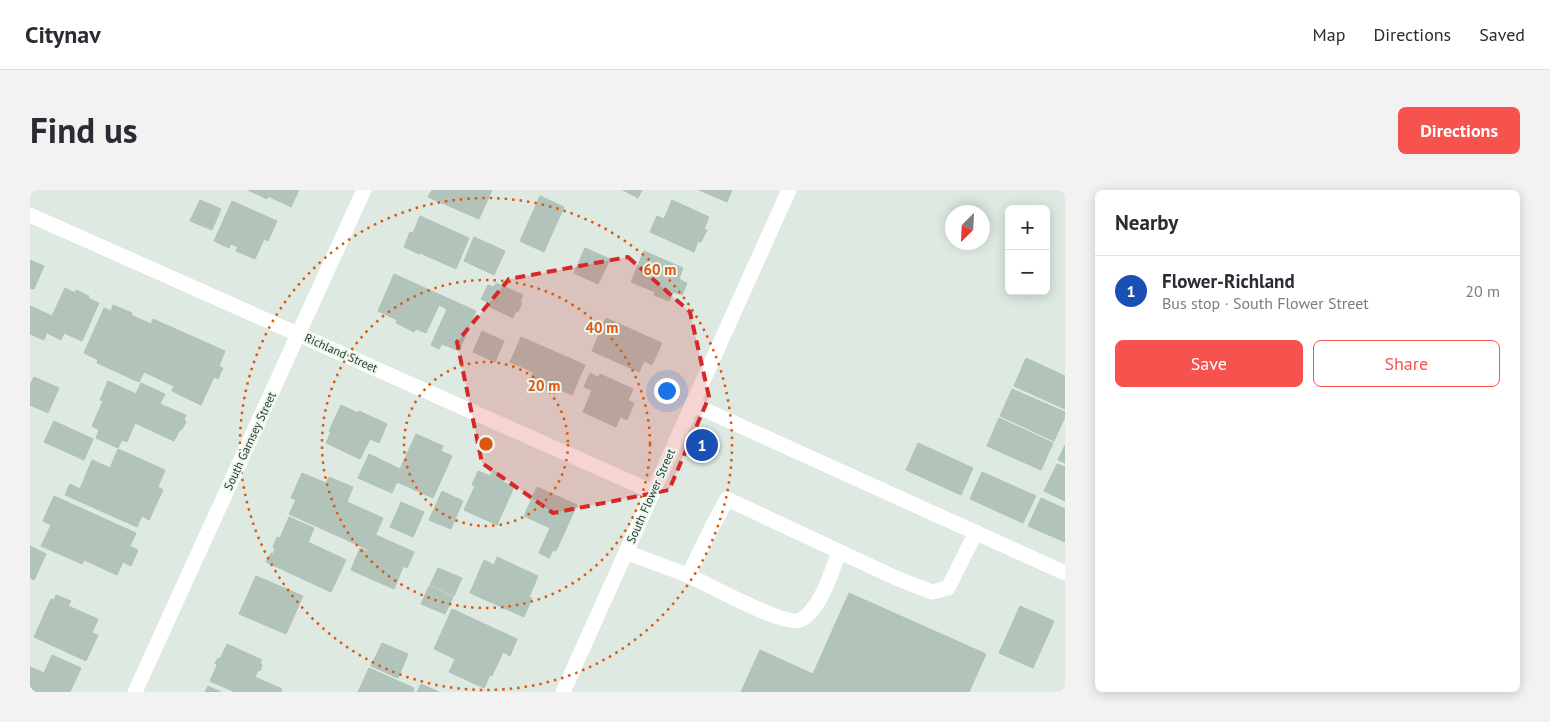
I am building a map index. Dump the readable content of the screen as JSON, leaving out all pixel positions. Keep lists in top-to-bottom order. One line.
{"streets":{"street":["Richland Street","South Garnsey Street","South Flower Street"]},"crossings":[["Richland Street","South Garnsey Street"],["Richland Street","South Flower Street"]],"north":"bottom left","page":{"header":"Citynav","nav":["Map","Directions","Saved"],"title":"Find us","buttons":["Directions",["Save","Share"]],"heading":"Nearby","map_buttons":["+","−"],"list":[{"mark":"1","name":"Flower-Richland","note":"Bus stop · South Flower Street","value":"20 m"}],"pins":"1"},"rings":["60 m","40 m","20 m"]}
